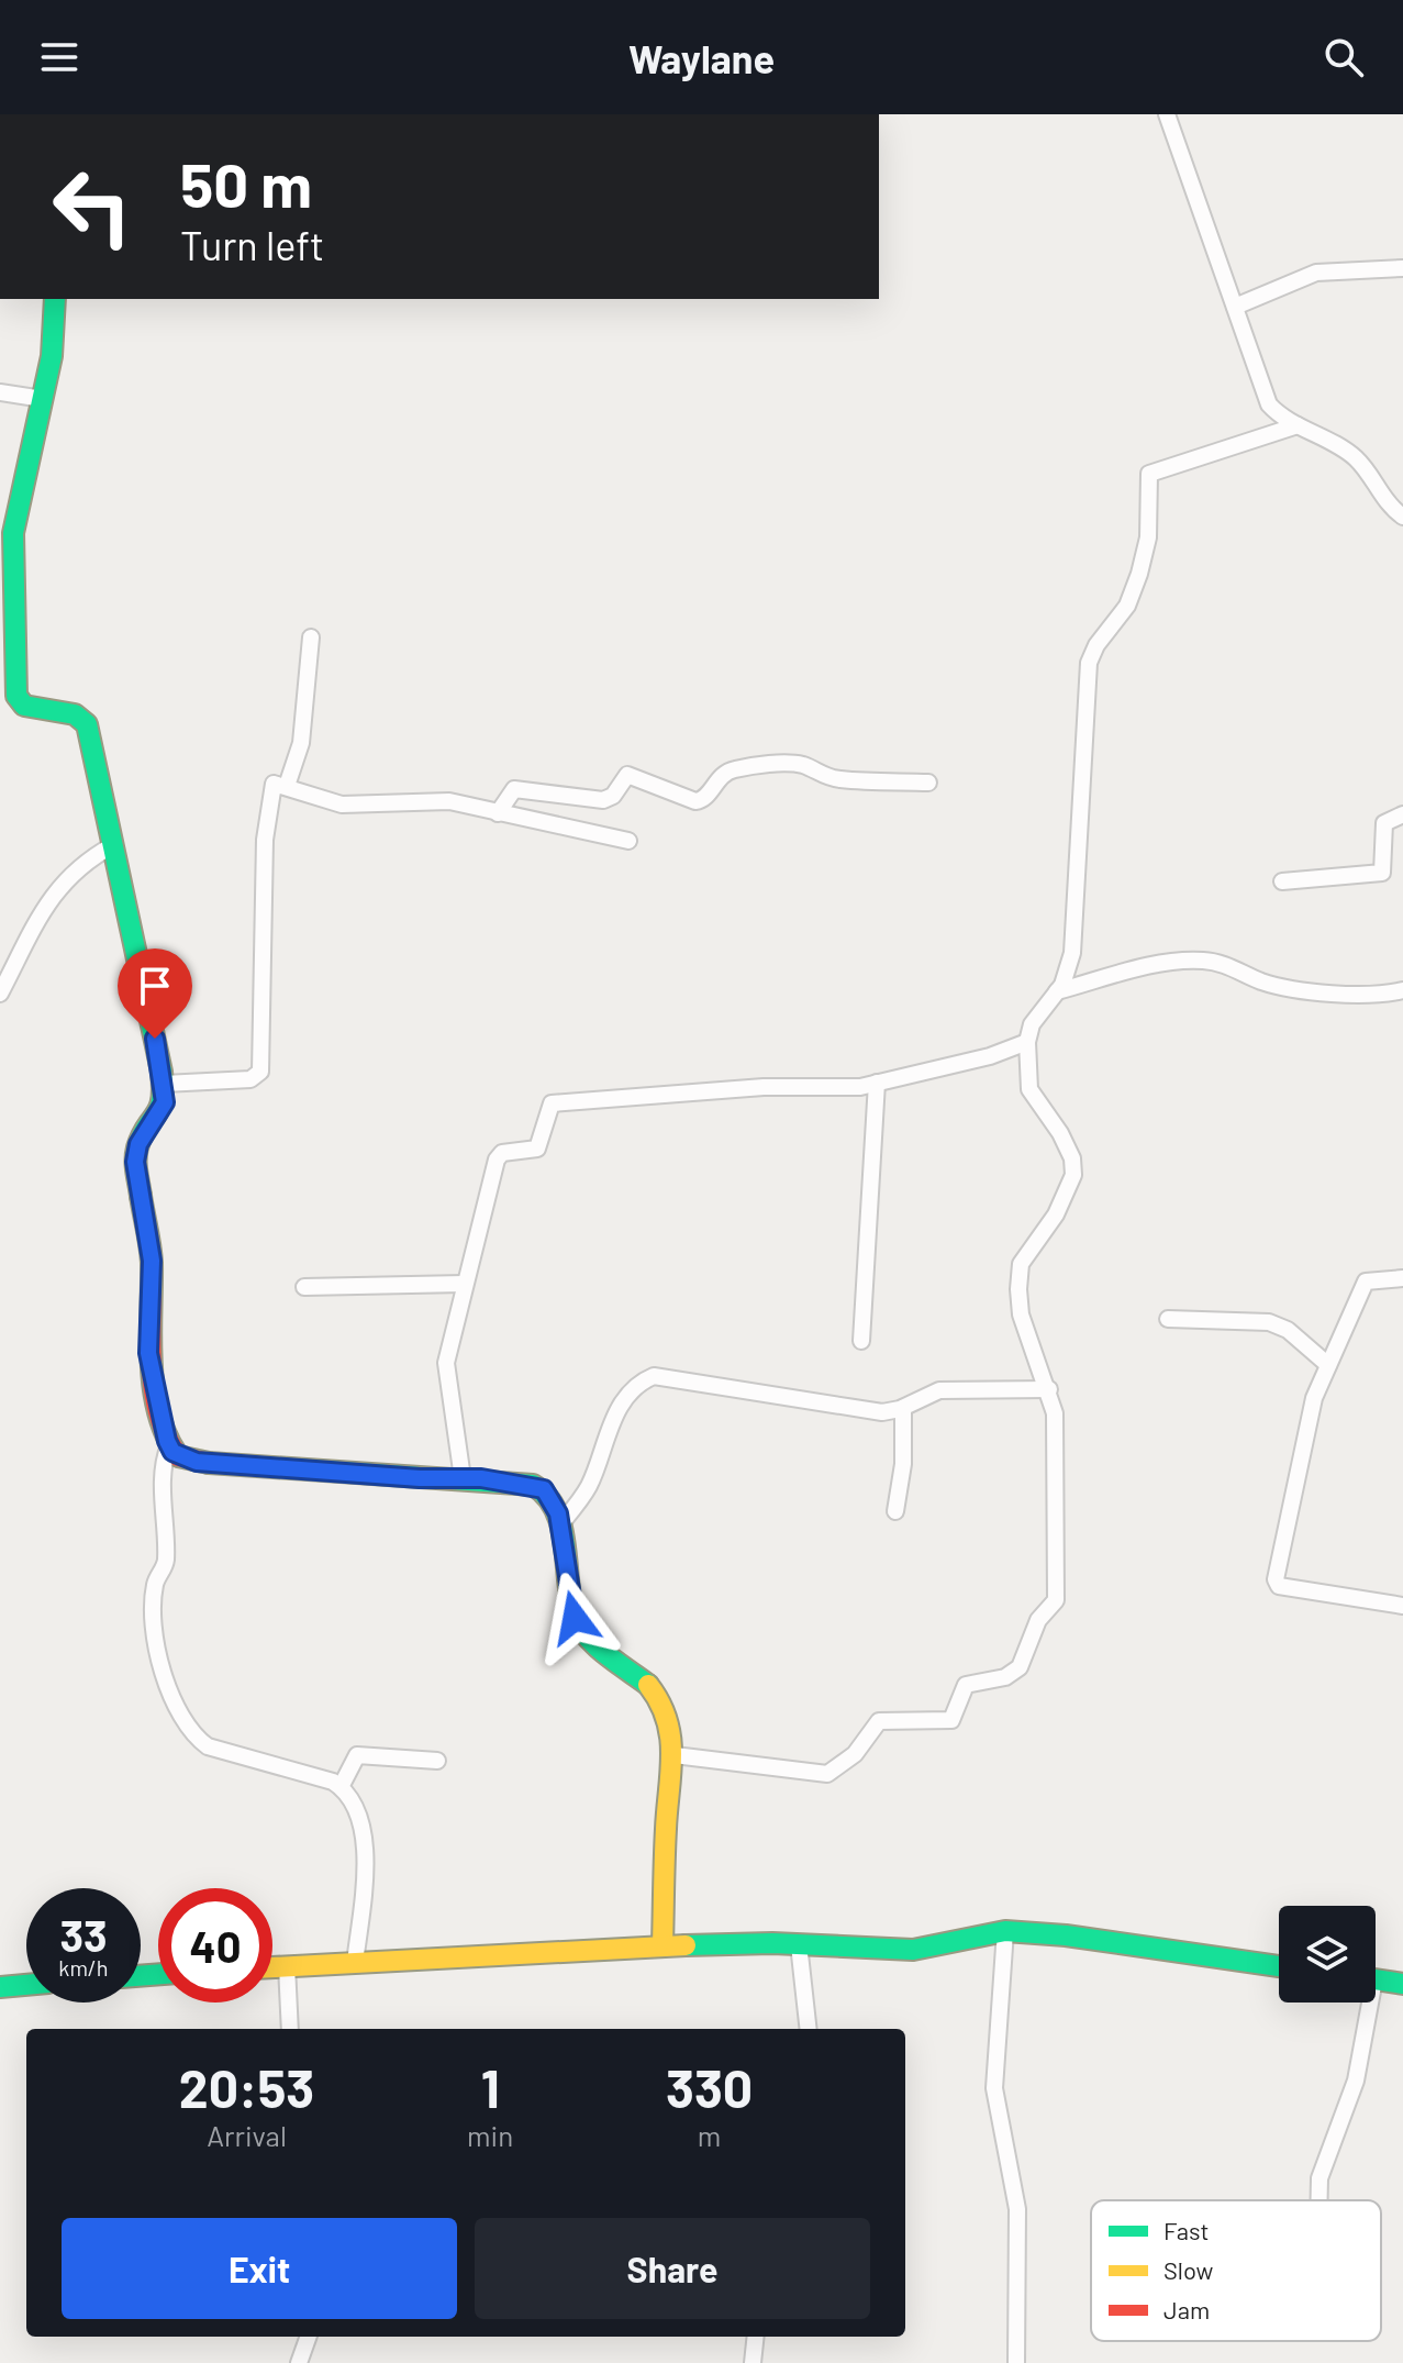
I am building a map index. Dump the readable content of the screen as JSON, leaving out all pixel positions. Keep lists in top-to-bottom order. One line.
{"legend":["Fast","Slow","Jam"],"page":{"header":"Waylane","turn":["50 m","Turn left"],"speed":"33 km/h","limit":"40","eta":["20:53","Arrival","1","min","330","m"],"buttons":["Exit","Share"]}}
